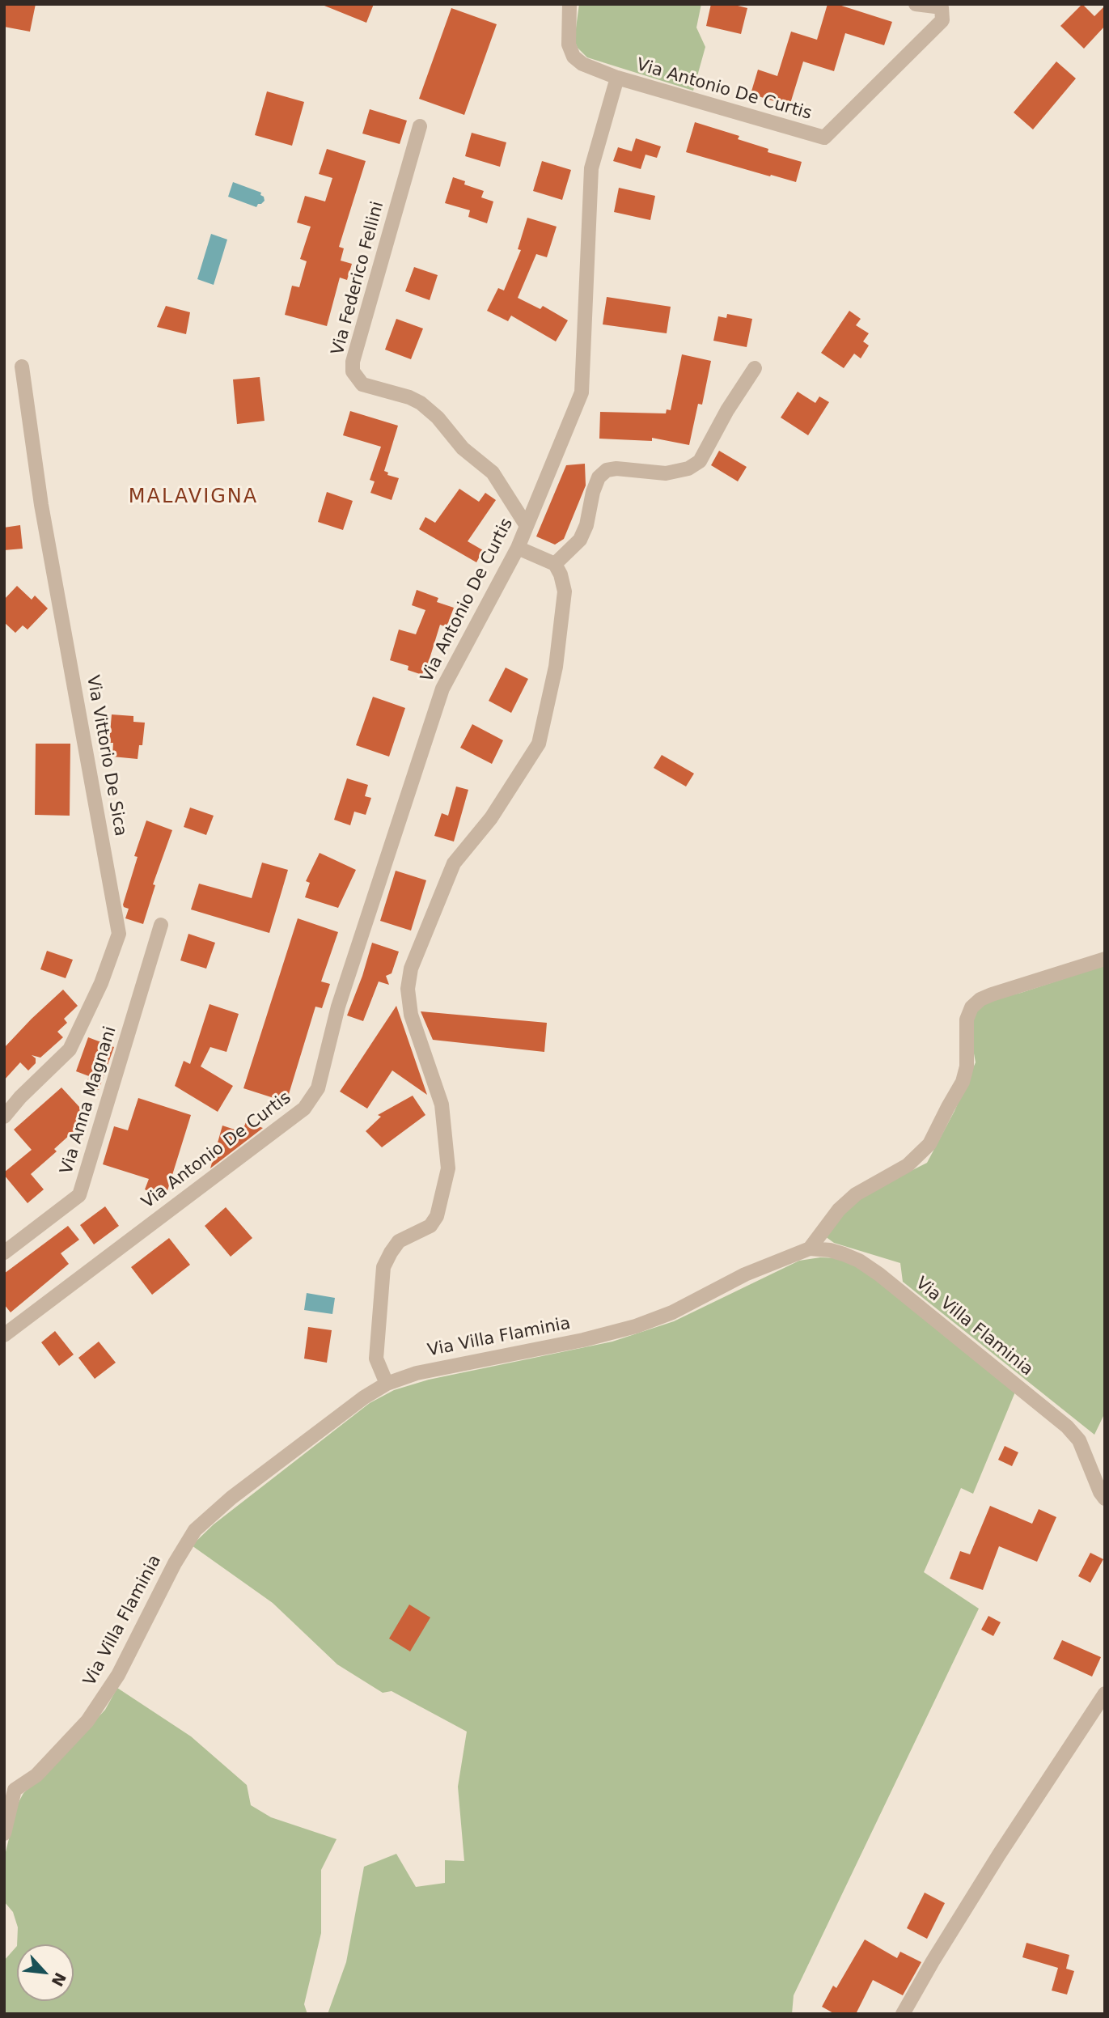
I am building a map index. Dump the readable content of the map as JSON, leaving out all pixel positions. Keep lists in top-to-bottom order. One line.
{"streets":{"street":["Via Antonio De Curtis","Via Federico Fellini","Via Vittorio De Sica","Via Anna Magnani","Via Villa Flaminia"]},"crossings":[["Via Antonio De Curtis","Via Federico Fellini"]],"districts":["MALAVIGNA"],"north":"bottom right"}
